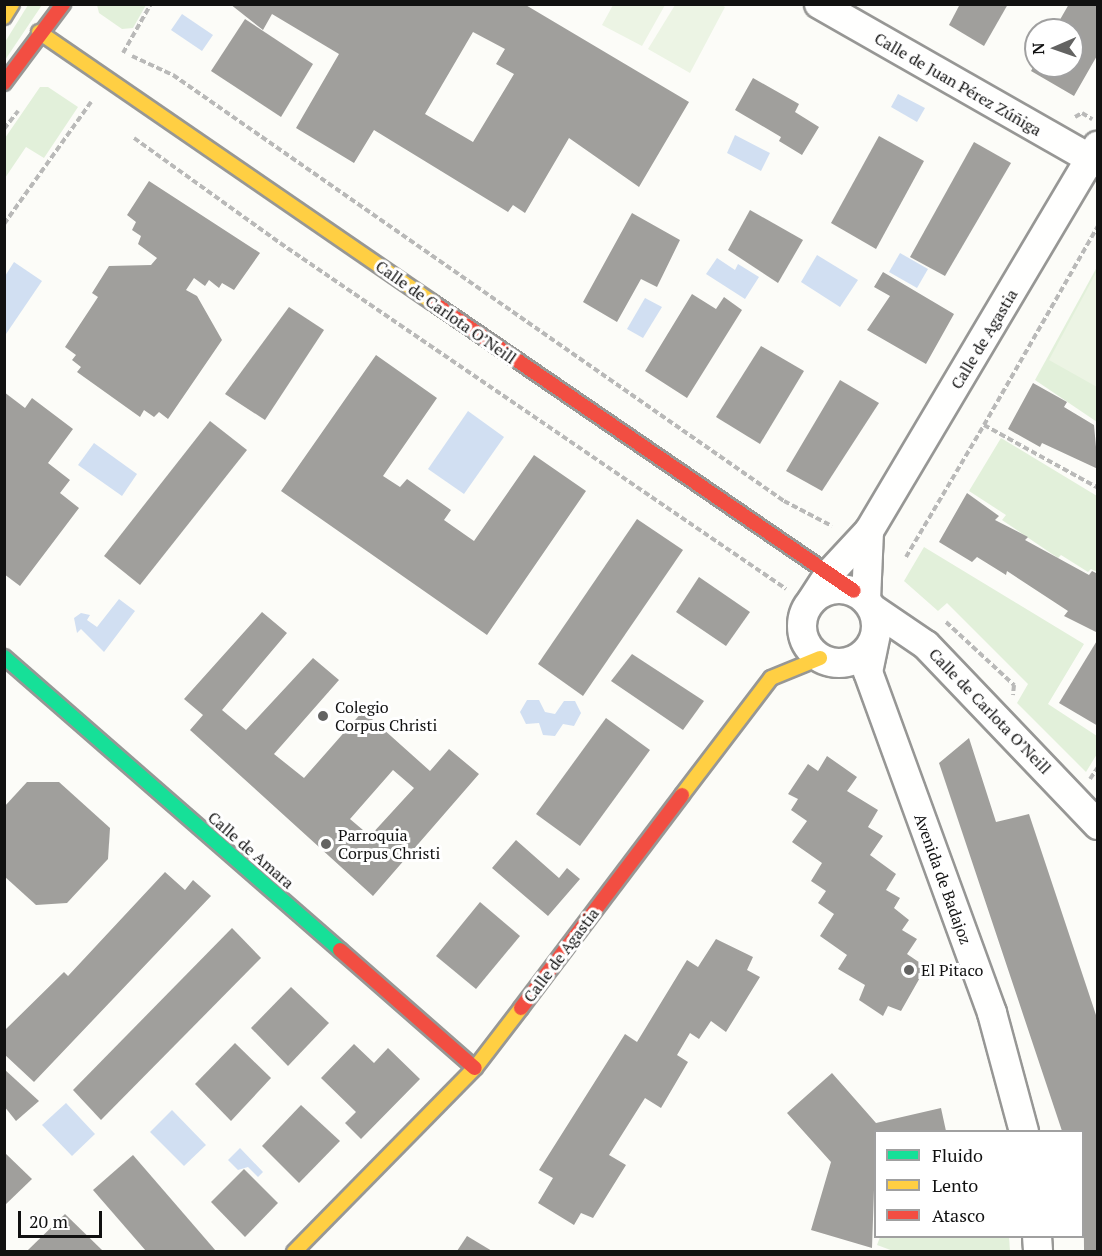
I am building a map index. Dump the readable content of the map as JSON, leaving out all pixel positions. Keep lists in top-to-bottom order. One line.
{"streets":{"street":["Calle de Juan Pérez Zúñiga","Calle de Carlota O’Neill","Calle de Agastia","Calle de Amara","Avenida de Badajoz"]},"crossings":[["Calle de Juan Pérez Zúñiga","Calle de Agastia"],["Calle de Carlota O’Neill","Calle de Agastia"],["Calle de Carlota O’Neill","Avenida de Badajoz"],["Calle de Agastia","Calle de Amara"],["Calle de Agastia","Avenida de Badajoz"]],"places":["Colegio Corpus Christi","Parroquia Corpus Christi","El Pitaco"],"legend":["Fluido","Lento","Atasco"],"scale_bar":"20 m","north":"left"}
